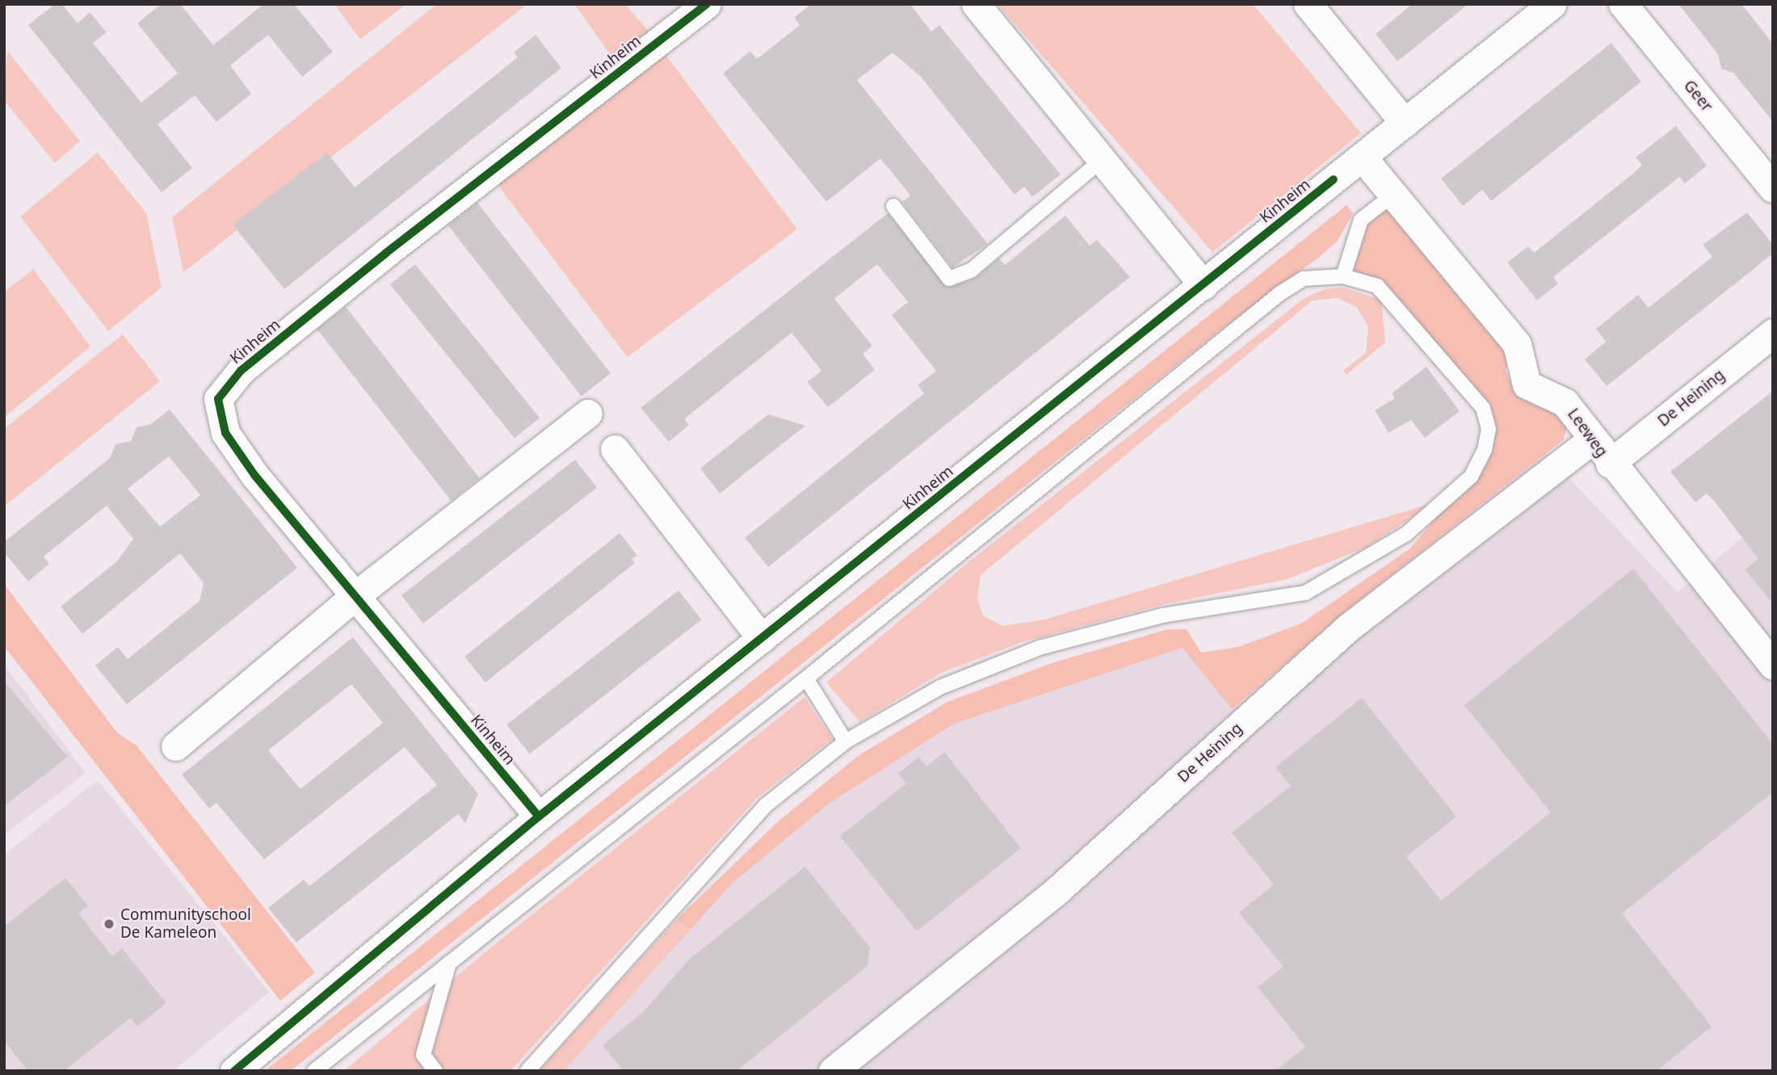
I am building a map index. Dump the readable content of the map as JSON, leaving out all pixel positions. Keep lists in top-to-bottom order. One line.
{"streets":{"street":["Kinheim","Geer","De Heining","Leeweg"]},"crossings":[["Kinheim","Leeweg"],["De Heining","Leeweg"]],"places":["Communityschool De Kameleon"]}
